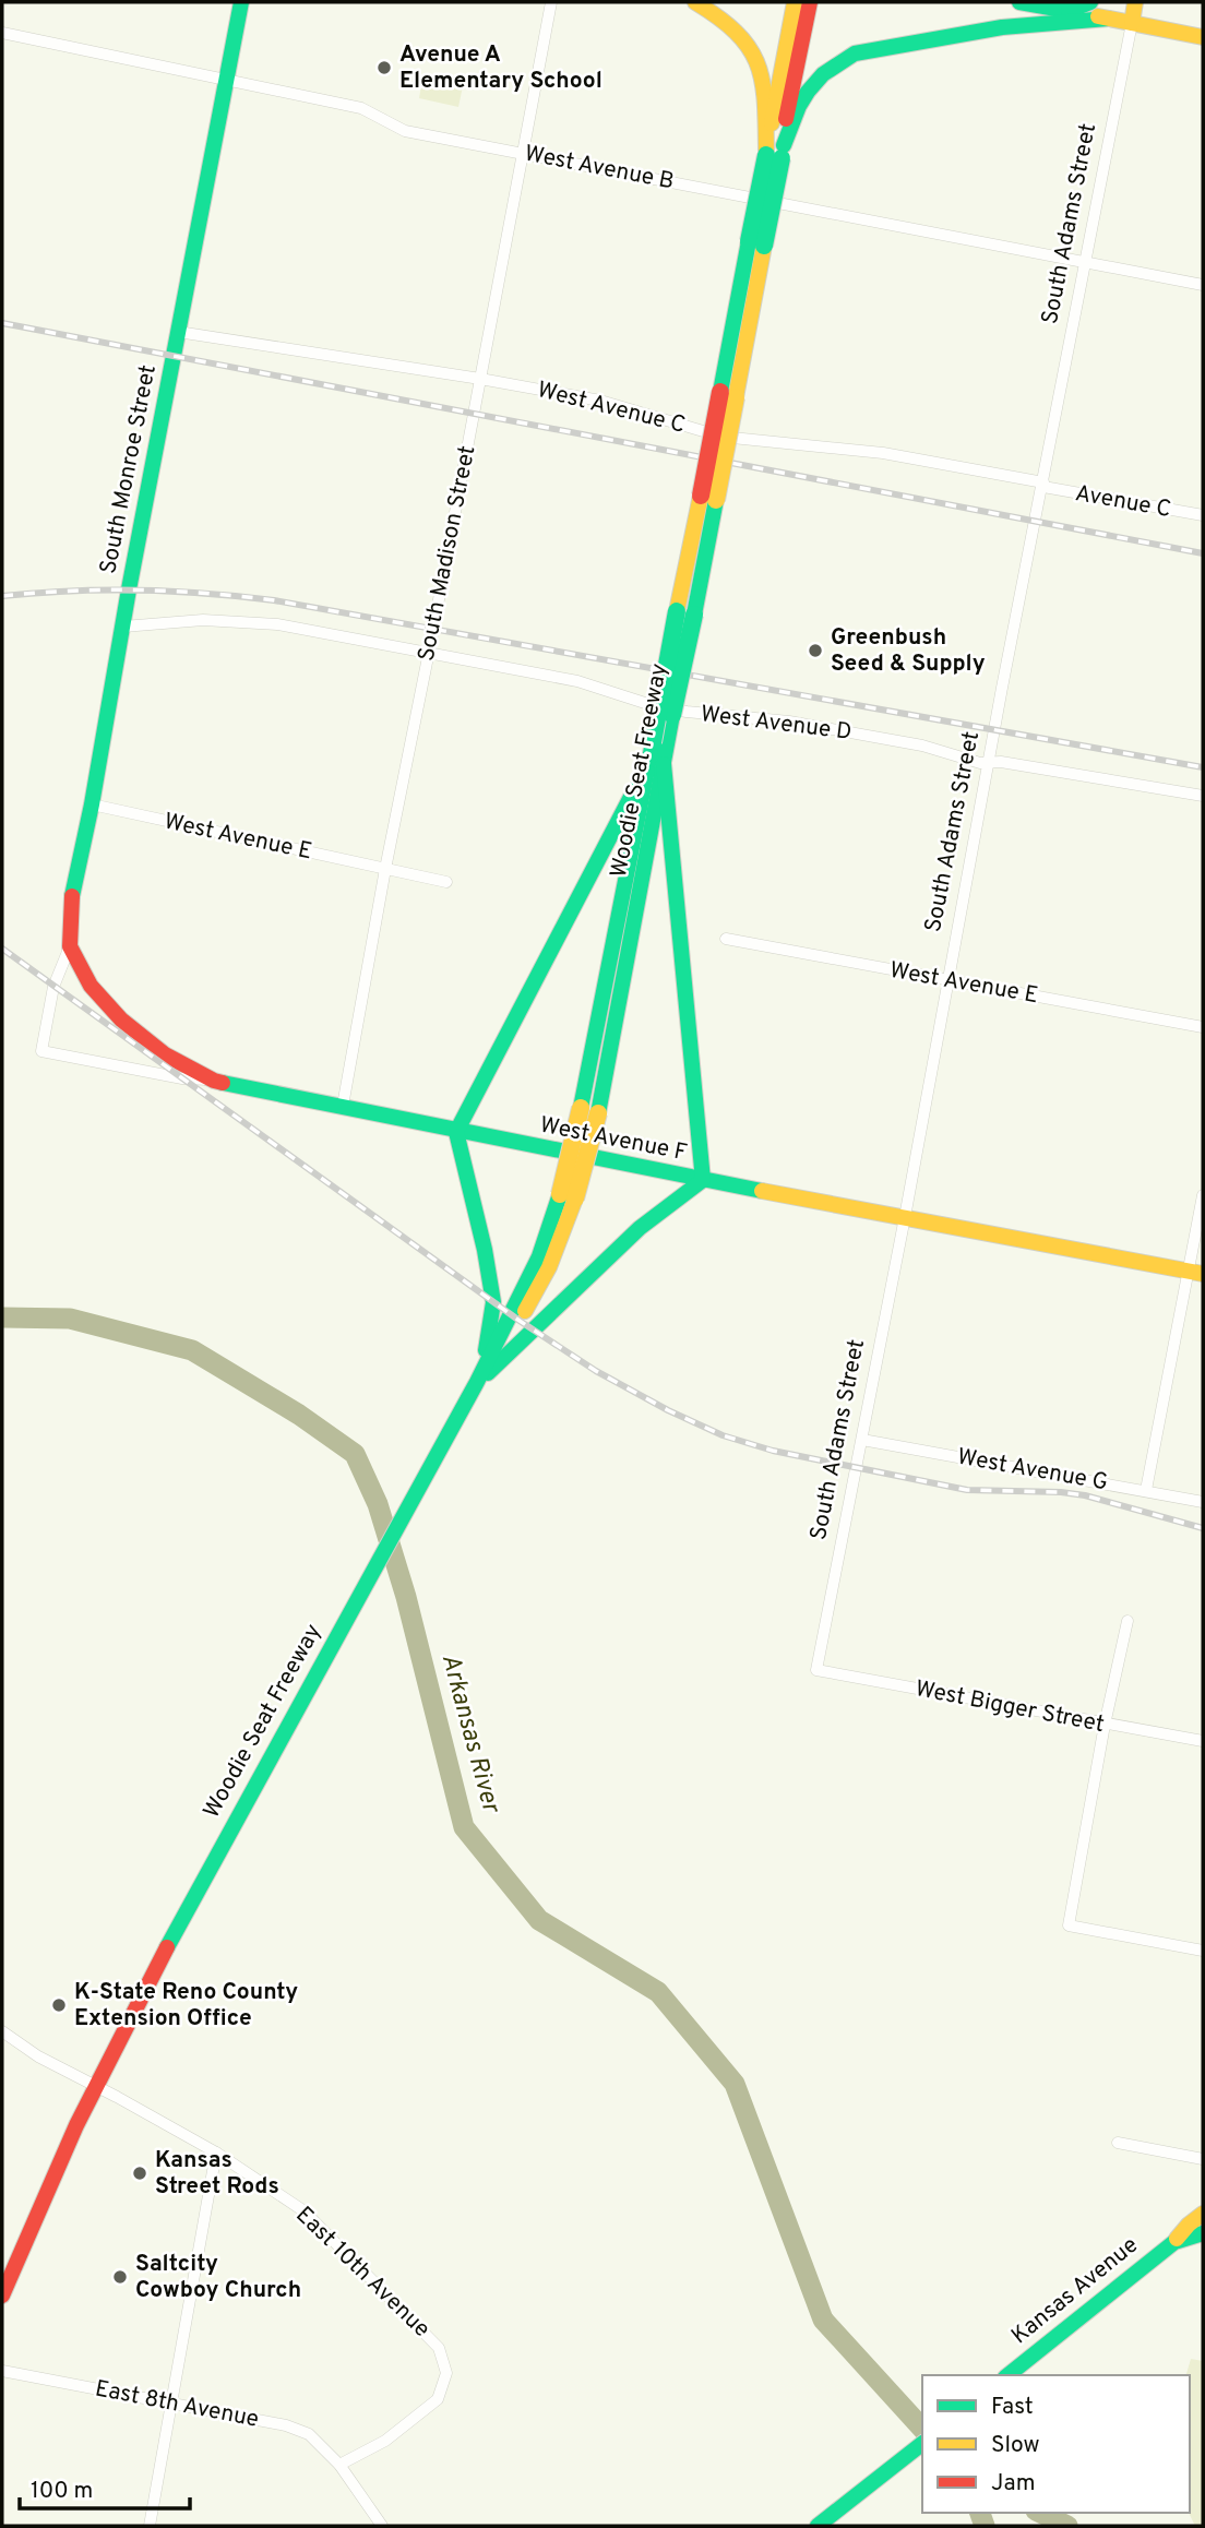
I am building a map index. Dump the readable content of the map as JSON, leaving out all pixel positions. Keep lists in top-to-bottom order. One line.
{"streets":{"main road":["South Adams Street","South Monroe Street","Woodie Seat Freeway","West Avenue F","Kansas Avenue"],"street":["West Avenue B","West Avenue C","Avenue C","South Madison Street","West Avenue D","West Avenue E","West Avenue G","West Bigger Street","East 10th Avenue","East 8th Avenue"]},"crossings":[["West Avenue B","South Adams Street"],["West Avenue B","South Monroe Street"],["West Avenue B","South Madison Street"],["South Adams Street","West Avenue C"],["South Adams Street","Avenue C"],["South Adams Street","West Avenue D"],["South Adams Street","West Avenue E"],["South Adams Street","West Avenue F"],["South Adams Street","West Avenue G"],["South Adams Street","West Bigger Street"],["West Avenue C","South Monroe Street"],["West Avenue C","Avenue C"],["West Avenue C","South Madison Street"],["South Monroe Street","West Avenue D"],["South Monroe Street","West Avenue E"],["South Monroe Street","West Avenue F"],["South Madison Street","West Avenue D"],["South Madison Street","West Avenue E"],["South Madison Street","West Avenue F"],["Woodie Seat Freeway","East 10th Avenue"],["East 10th Avenue","East 8th Avenue"]],"water":["Arkansas River"],"places":["Avenue A Elementary School","Greenbush Seed & Supply","K-State Reno County Extension Office","Kansas Street Rods","Saltcity Cowboy Church"],"legend":["Fast","Slow","Jam"],"scale_bar":"100 m"}
